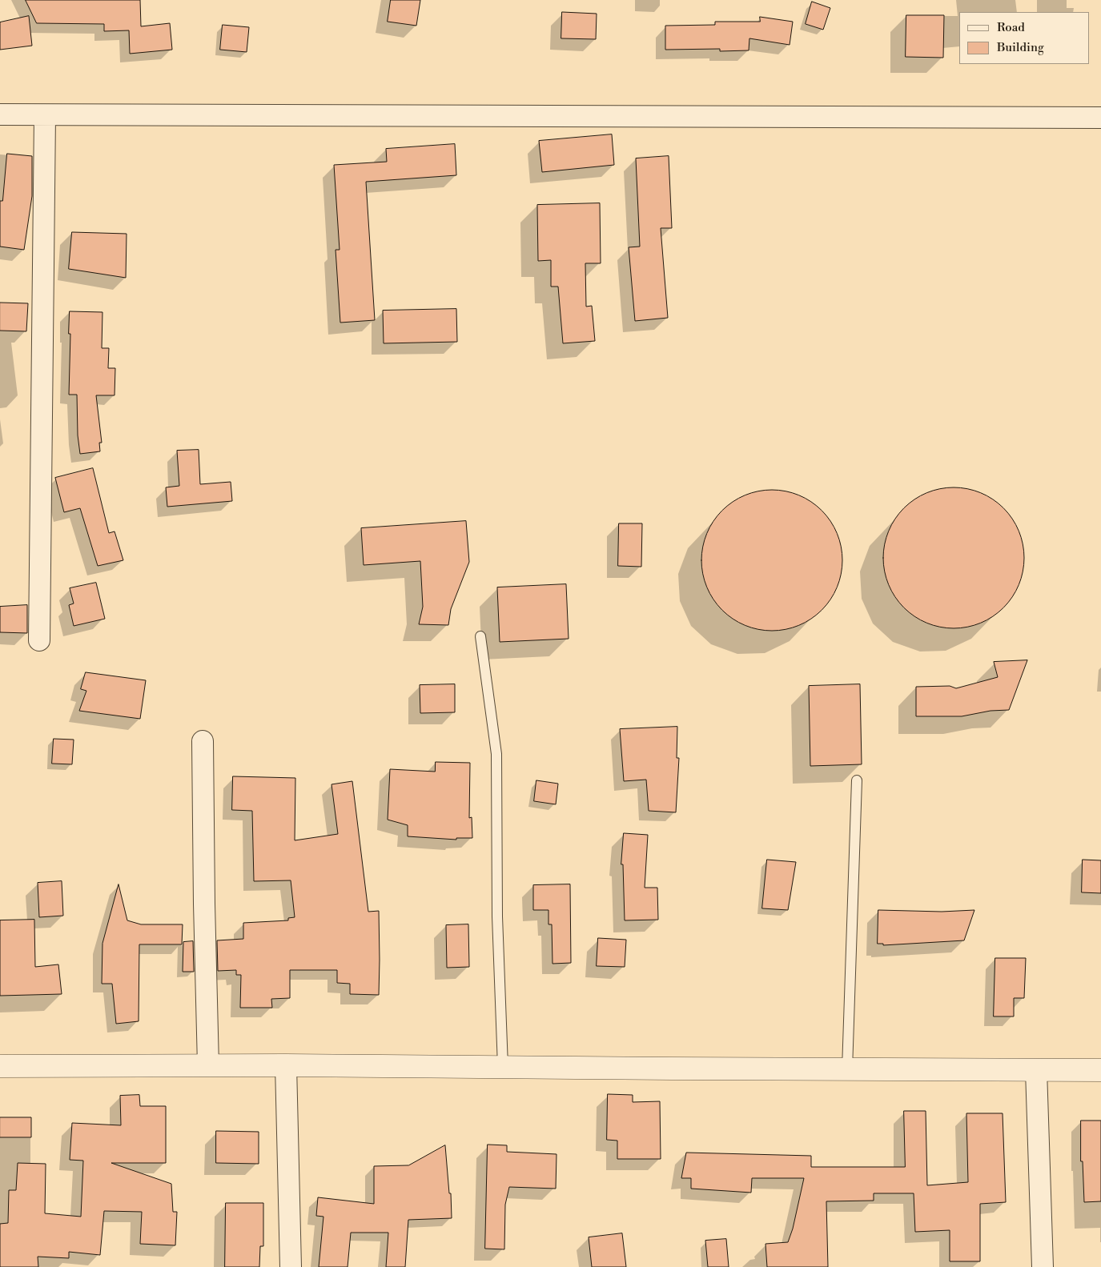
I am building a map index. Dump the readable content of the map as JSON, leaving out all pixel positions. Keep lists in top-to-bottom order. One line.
{"legend":["Road","Building"]}
